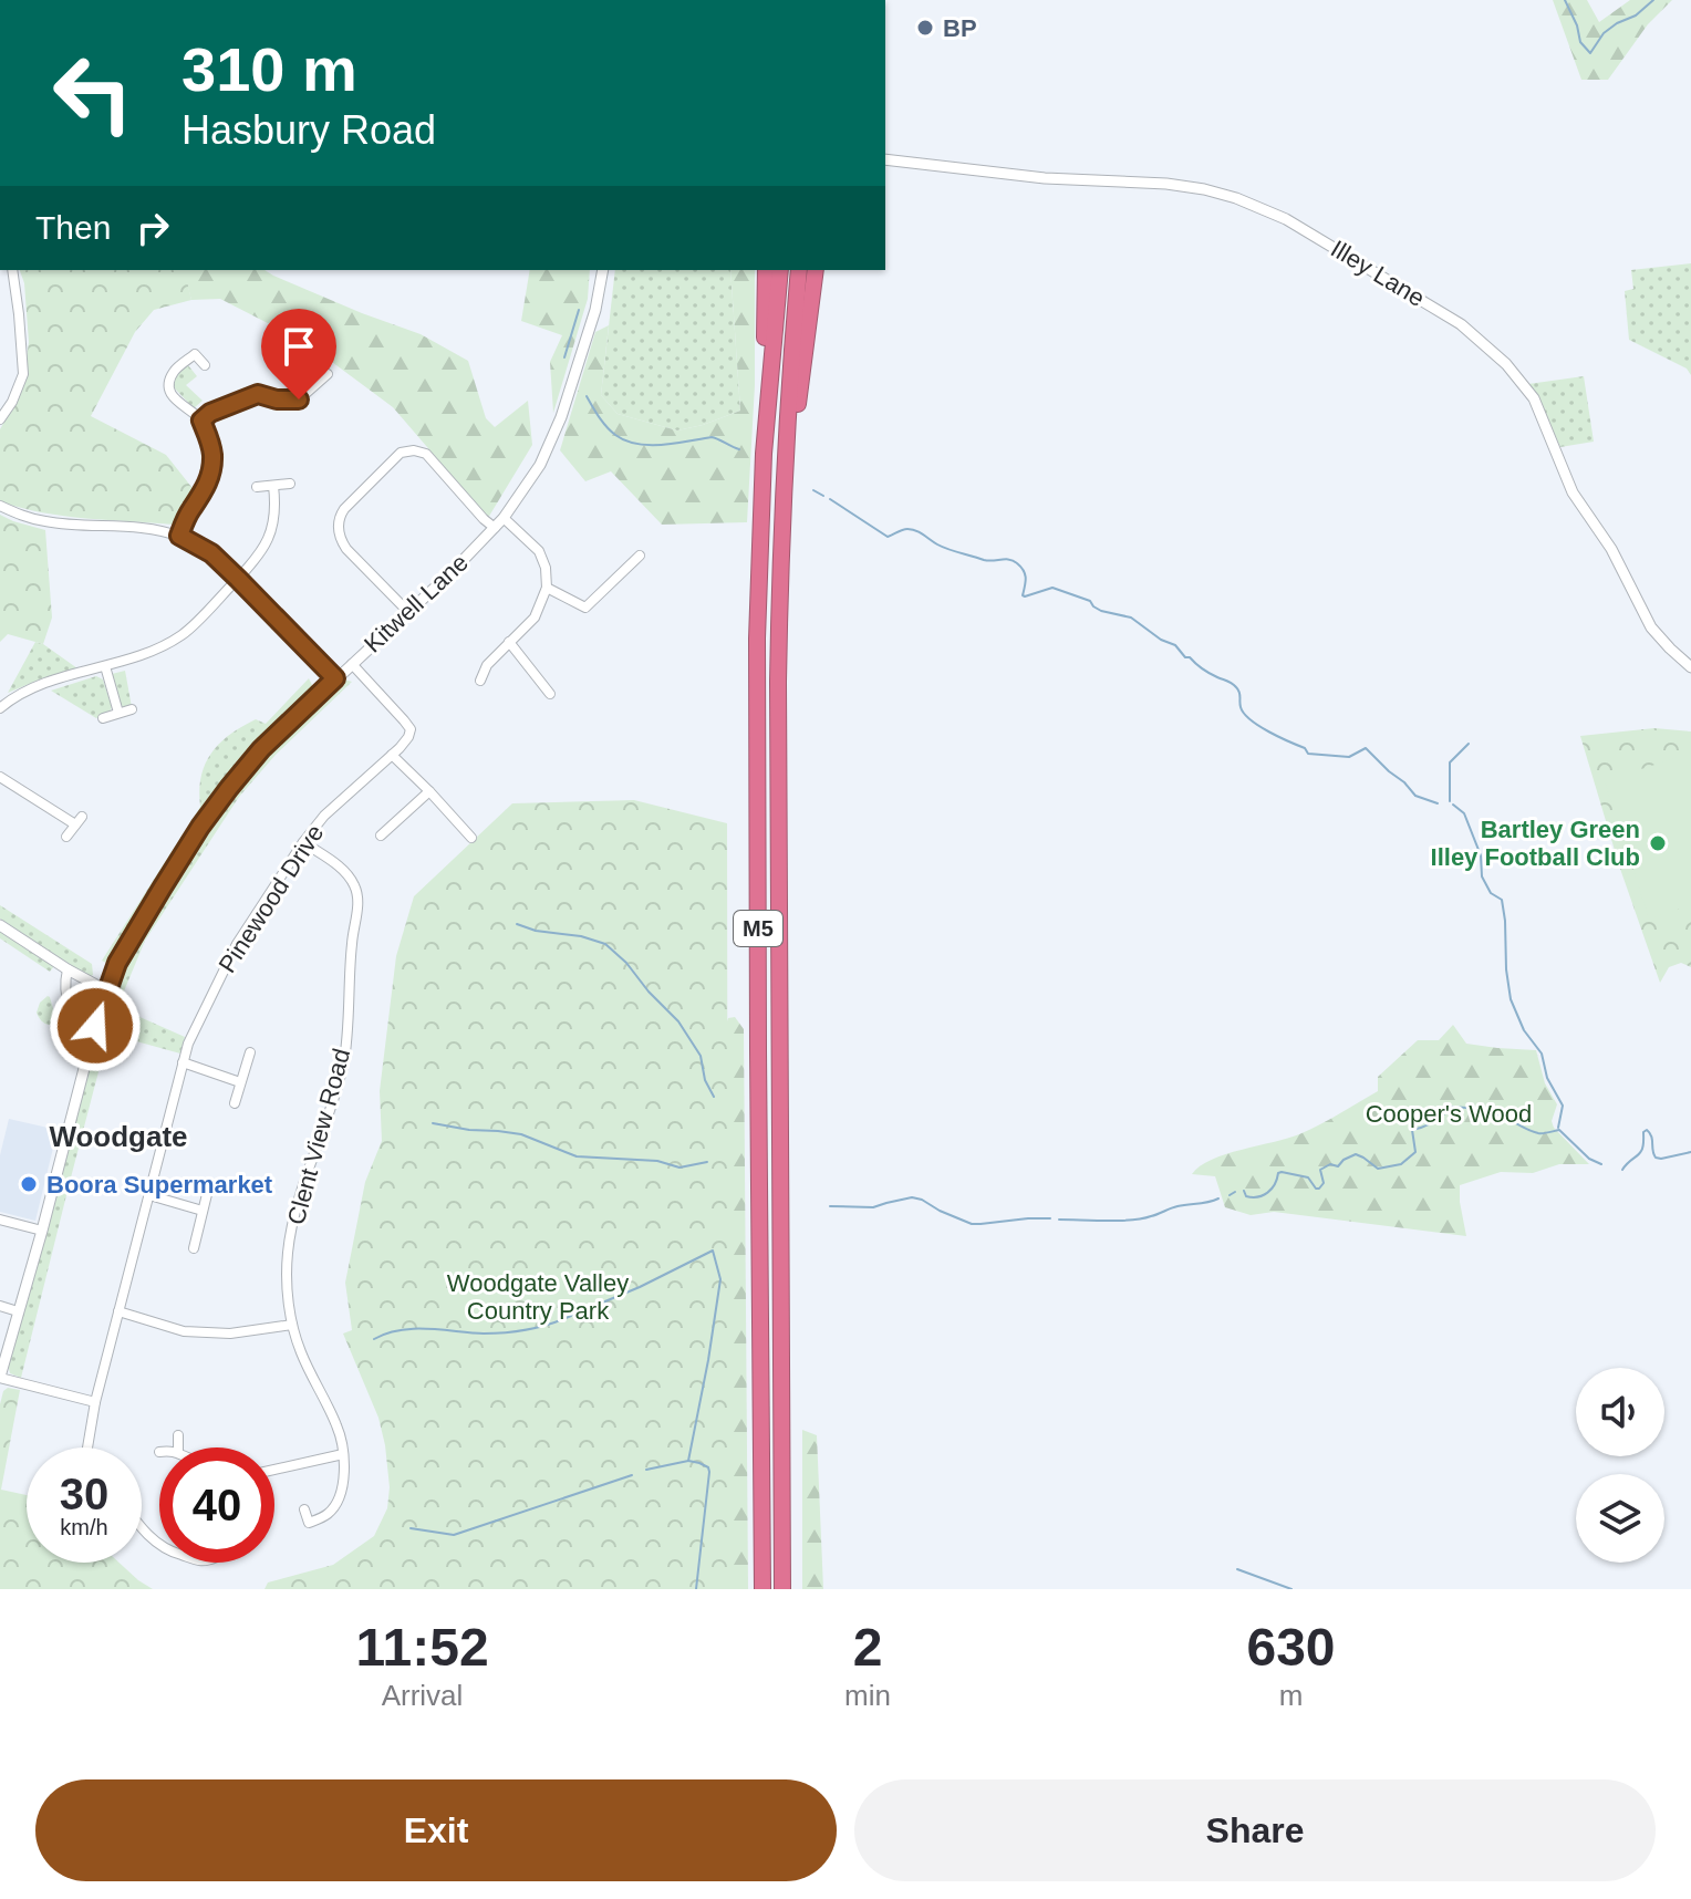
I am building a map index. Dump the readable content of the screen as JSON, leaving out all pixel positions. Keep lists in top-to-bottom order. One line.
{"streets":{"highway":["M5"],"street":["Illey Lane","Kitwell Lane","Pinewood Drive","Clent View Road"]},"crossings":[["Kitwell Lane","Pinewood Drive"],["Pinewood Drive","Clent View Road"]],"districts":["Woodgate"],"parks":["Cooper's Wood","Woodgate Valley Country Park"],"places":["BP","Bartley Green Illey Football Club","Boora Supermarket"],"page":{"turn":["310 m","Hasbury Road"],"then":"Then","speed":"30 km/h","limit":"40","eta":["11:52","Arrival","2","min","630","m"],"buttons":["Exit","Share"]}}
